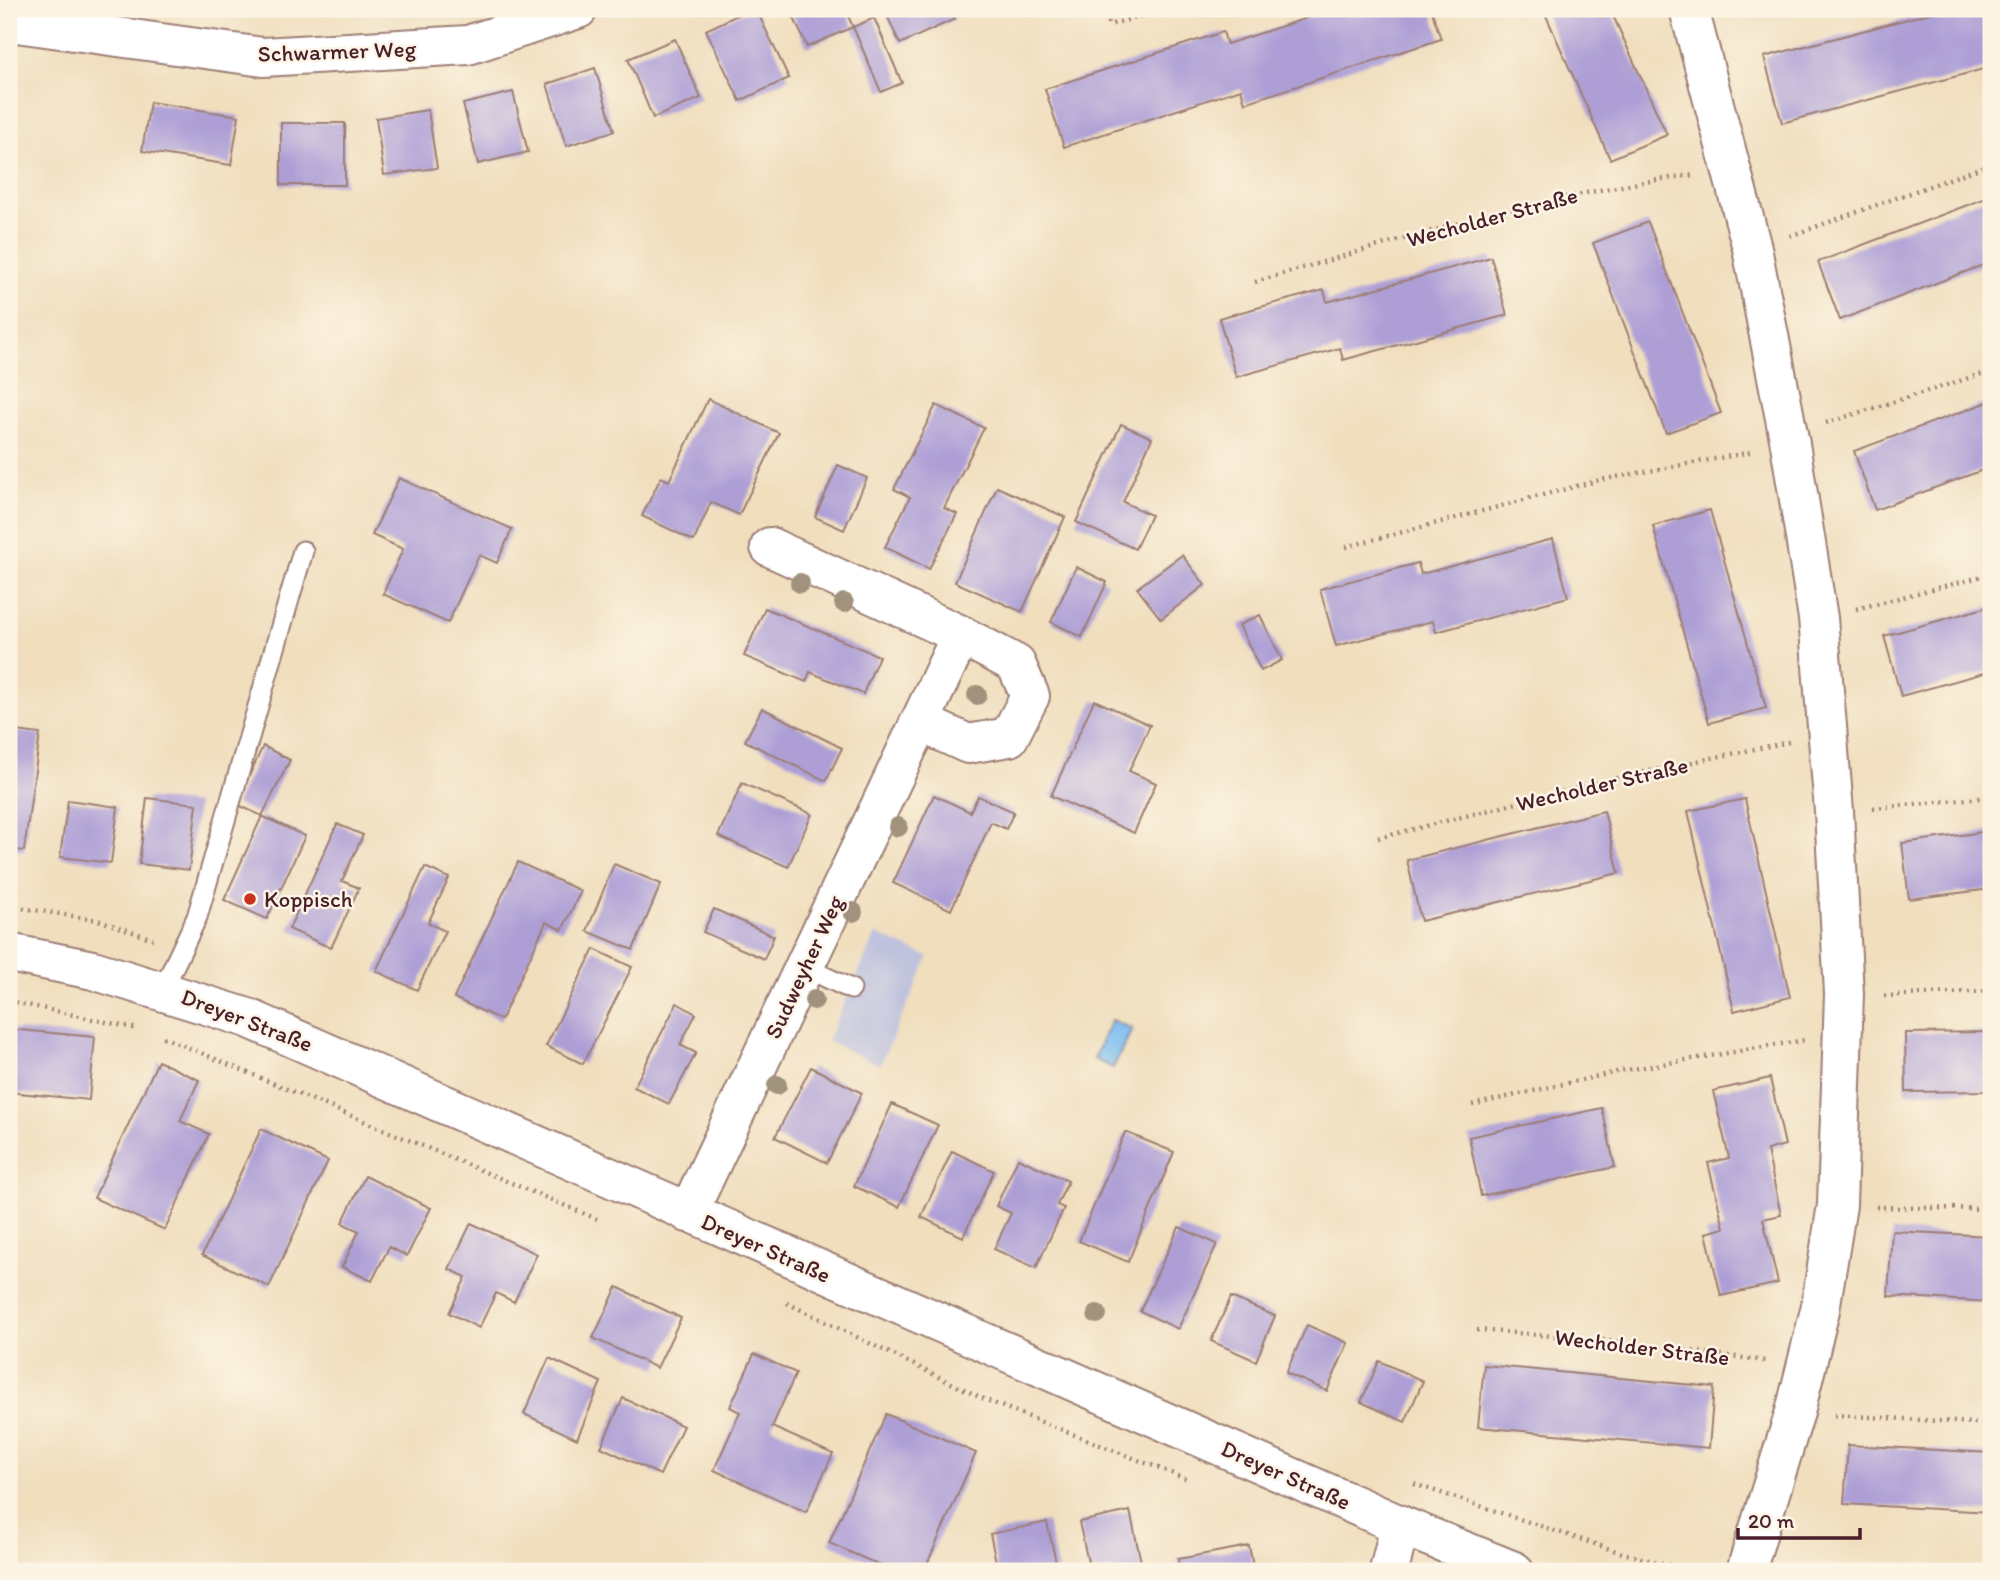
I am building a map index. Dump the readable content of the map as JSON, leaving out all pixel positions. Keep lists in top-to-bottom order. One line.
{"streets":{"street":["Schwarmer Weg","Sudweyher Weg","Dreyer Straße"],"path":["Wecholder Straße"]},"crossings":[["Sudweyher Weg","Dreyer Straße"]],"places":["Koppisch"],"scale_bar":"20 m"}
